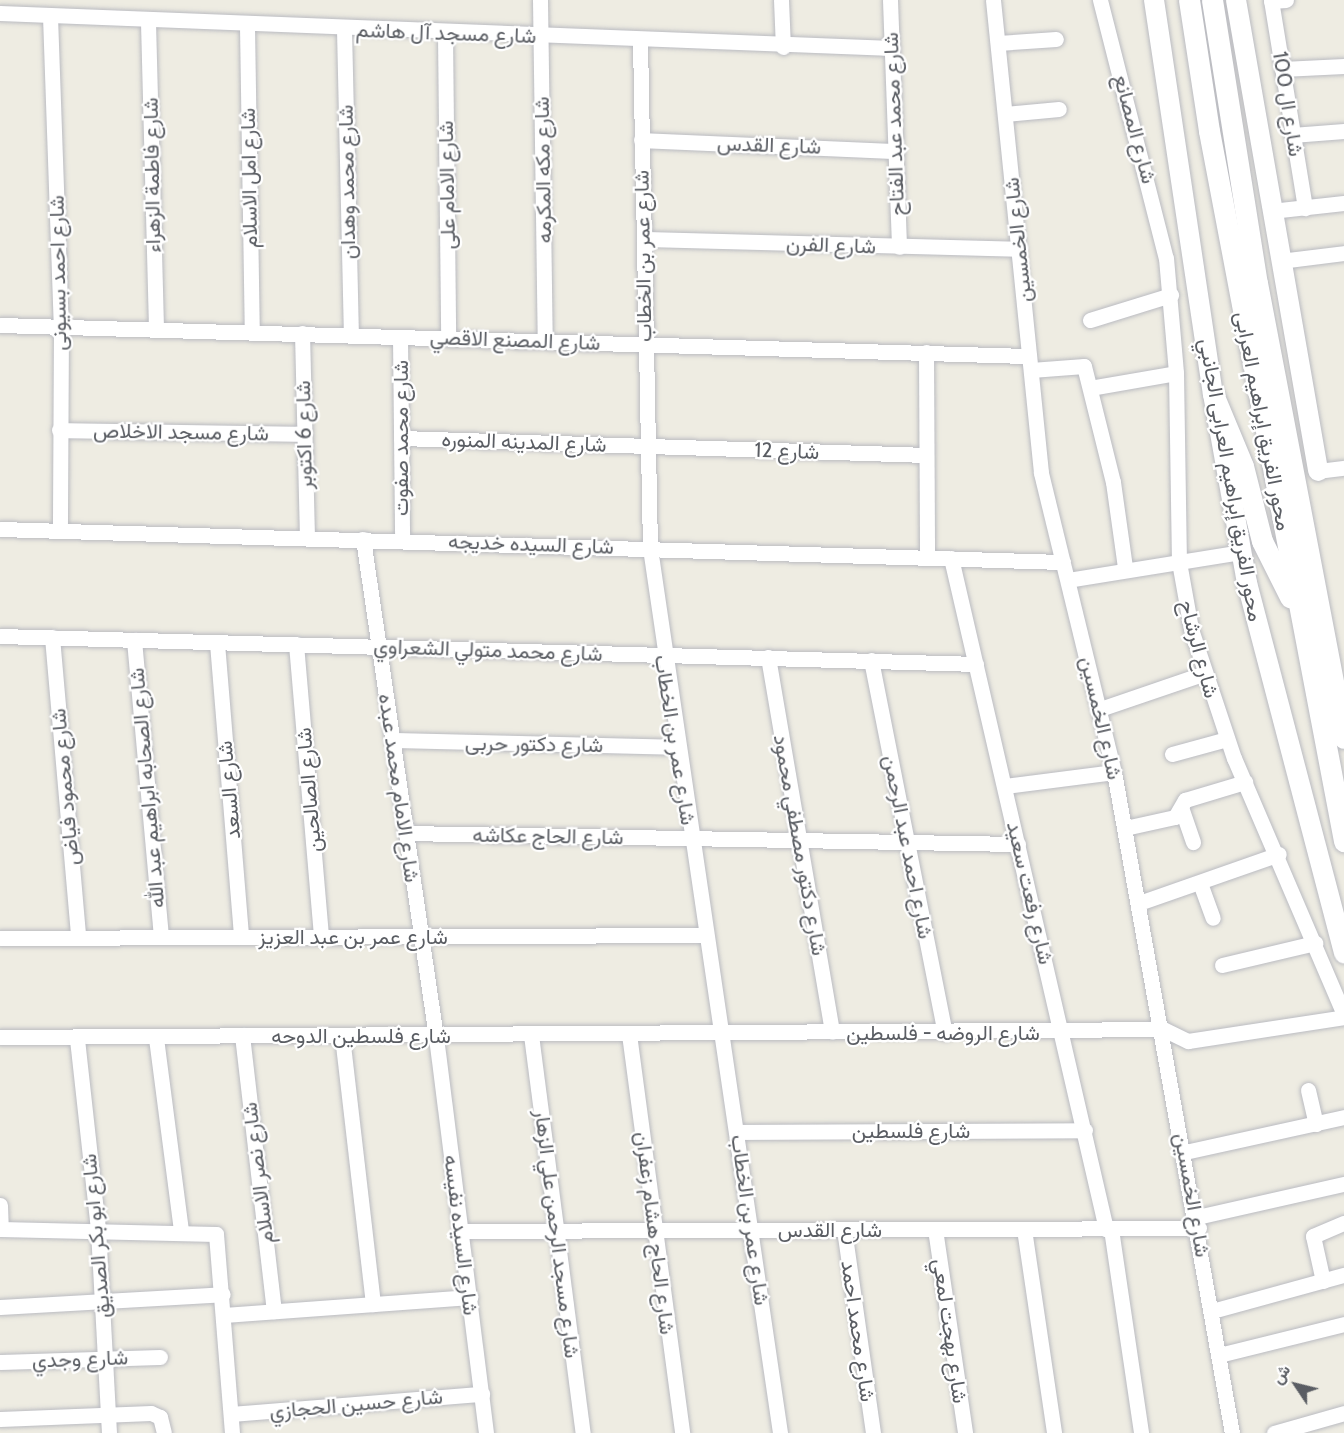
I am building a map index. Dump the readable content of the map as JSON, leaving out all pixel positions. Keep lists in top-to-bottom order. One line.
{"streets":{"main road":["محور الفريق إبراهيم العرابى"],"street":["شارع مسجد آل هاشم","شارع ال 100","شارع محمد عبد الفتاح","شارع المصانع","شارع القدس","شارع مكه المكرمه","شارع فاطمة الزهراء","شارع امل الاسلام","شارع محمد وهدان","شارع الامام على","شارع الخمسين","شارع الفرن","شارع عمر بن الخطاب","شارع احمد بسيونى","شارع المصنع الاقصي","شارع مسجد الاخلاص","شارع 6 اكتوبر","شارع محمد صفوت","شارع المدينه المنوره","شارع 12","محور الفريق إبراهيم العرابى الجانبي","شارع السيده خديجه","شارع الرشاح","شارع محمد متولي الشعراوي","شارع دكتور حربى","شارع محمود فياض","شارع الصحابه ابراهيم عبد الله","شارع الامام محمد عبده","شارع السعد","شارع الصالحين","شارع الحاج عكاشه","شارع دكتور مصطفي محمود","شارع احمد عبد الرحمن","شارع رفعت سعيد","شارع عمر بن عبد العزيز","شارع الروضه - فلسطين","شارع فلسطين الدوحه","شارع فلسطين","شارع نصر الاسلام","شارع الحاج هشام زعفران","شارع مسجد الرحمن علي الزهار","شارع السيده نفيسه","شارع ابو بكر الصديق","شارع محمد احمد","شارع بهجت لمعي","شارع وجدي","شارع حسين الحجازي"]},"crossings":[["شارع مسجد آل هاشم","شارع محمد عبد الفتاح"],["شارع مسجد آل هاشم","شارع مكه المكرمه"],["شارع مسجد آل هاشم","شارع فاطمة الزهراء"],["شارع مسجد آل هاشم","شارع امل الاسلام"],["شارع مسجد آل هاشم","شارع محمد وهدان"],["شارع مسجد آل هاشم","شارع الامام على"],["شارع مسجد آل هاشم","شارع عمر بن الخطاب"],["شارع مسجد آل هاشم","شارع احمد بسيونى"],["شارع محمد عبد الفتاح","شارع القدس"],["شارع محمد عبد الفتاح","شارع الفرن"],["شارع المصانع","شارع الرشاح"],["شارع القدس","شارع الخمسين"],["شارع القدس","شارع عمر بن الخطاب"],["شارع القدس","شارع رفعت سعيد"],["شارع القدس","شارع الحاج هشام زعفران"],["شارع القدس","شارع مسجد الرحمن علي الزهار"],["شارع القدس","شارع السيده نفيسه"],["شارع القدس","شارع محمد احمد"],["شارع القدس","شارع بهجت لمعي"],["شارع مكه المكرمه","شارع المصنع الاقصي"],["شارع فاطمة الزهراء","شارع المصنع الاقصي"],["شارع امل الاسلام","شارع المصنع الاقصي"],["شارع محمد وهدان","شارع المصنع الاقصي"],["شارع الامام على","شارع المصنع الاقصي"],["شارع الخمسين","شارع الفرن"],["شارع الخمسين","شارع المصنع الاقصي"],["شارع الخمسين","شارع السيده خديجه"],["شارع الخمسين","شارع الروضه - فلسطين"],["شارع الفرن","شارع عمر بن الخطاب"],["شارع عمر بن الخطاب","شارع المصنع الاقصي"],["شارع عمر بن الخطاب","شارع المدينه المنوره"],["شارع عمر بن الخطاب","شارع 12"],["شارع عمر بن الخطاب","شارع السيده خديجه"],["شارع عمر بن الخطاب","شارع محمد متولي الشعراوي"],["شارع عمر بن الخطاب","شارع دكتور حربى"],["شارع عمر بن الخطاب","شارع الحاج عكاشه"],["شارع عمر بن الخطاب","شارع عمر بن عبد العزيز"],["شارع عمر بن الخطاب","شارع الروضه - فلسطين"],["شارع عمر بن الخطاب","شارع فلسطين الدوحه"],["شارع عمر بن الخطاب","شارع فلسطين"],["شارع احمد بسيونى","شارع المصنع الاقصي"],["شارع احمد بسيونى","شارع مسجد الاخلاص"],["شارع احمد بسيونى","شارع السيده خديجه"],["شارع المصنع الاقصي","شارع 6 اكتوبر"],["شارع المصنع الاقصي","شارع محمد صفوت"],["شارع مسجد الاخلاص","شارع 6 اكتوبر"],["شارع 6 اكتوبر","شارع السيده خديجه"],["شارع محمد صفوت","شارع المدينه المنوره"],["شارع محمد صفوت","شارع السيده خديجه"],["شارع المدينه المنوره","شارع 12"],["شارع السيده خديجه","شارع الامام محمد عبده"],["شارع السيده خديجه","شارع رفعت سعيد"],["شارع محمد متولي الشعراوي","شارع محمود فياض"],["شارع محمد متولي الشعراوي","شارع الصحابه ابراهيم عبد الله"],["شارع محمد متولي الشعراوي","شارع الامام محمد عبده"],["شارع محمد متولي الشعراوي","شارع السعد"],["شارع محمد متولي الشعراوي","شارع الصالحين"],["شارع محمد متولي الشعراوي","شارع دكتور مصطفي محمود"],["شارع محمد متولي الشعراوي","شارع احمد عبد الرحمن"],["شارع محمد متولي الشعراوي","شارع رفعت سعيد"],["شارع دكتور حربى","شارع الامام محمد عبده"],["شارع محمود فياض","شارع عمر بن عبد العزيز"],["شارع الصحابه ابراهيم عبد الله","شارع عمر بن عبد العزيز"],["شارع الامام محمد عبده","شارع الحاج عكاشه"],["شارع الامام محمد عبده","شارع عمر بن عبد العزيز"],["شارع الامام محمد عبده","شارع فلسطين الدوحه"],["شارع الامام محمد عبده","شارع السيده نفيسه"],["شارع السعد","شارع عمر بن عبد العزيز"],["شارع الصالحين","شارع عمر بن عبد العزيز"],["شارع الحاج عكاشه","شارع دكتور مصطفي محمود"],["شارع الحاج عكاشه","شارع احمد عبد الرحمن"],["شارع الحاج عكاشه","شارع رفعت سعيد"],["شارع دكتور مصطفي محمود","شارع الروضه - فلسطين"],["شارع احمد عبد الرحمن","شارع الروضه - فلسطين"],["شارع رفعت سعيد","شارع الروضه - فلسطين"],["شارع رفعت سعيد","شارع فلسطين"],["شارع الروضه - فلسطين","شارع فلسطين الدوحه"],["شارع فلسطين الدوحه","شارع نصر الاسلام"],["شارع فلسطين الدوحه","شارع الحاج هشام زعفران"],["شارع فلسطين الدوحه","شارع مسجد الرحمن علي الزهار"],["شارع فلسطين الدوحه","شارع السيده نفيسه"],["شارع فلسطين الدوحه","شارع ابو بكر الصديق"],["شارع السيده نفيسه","شارع حسين الحجازي"],["شارع ابو بكر الصديق","شارع وجدي"]],"north":"top left"}
